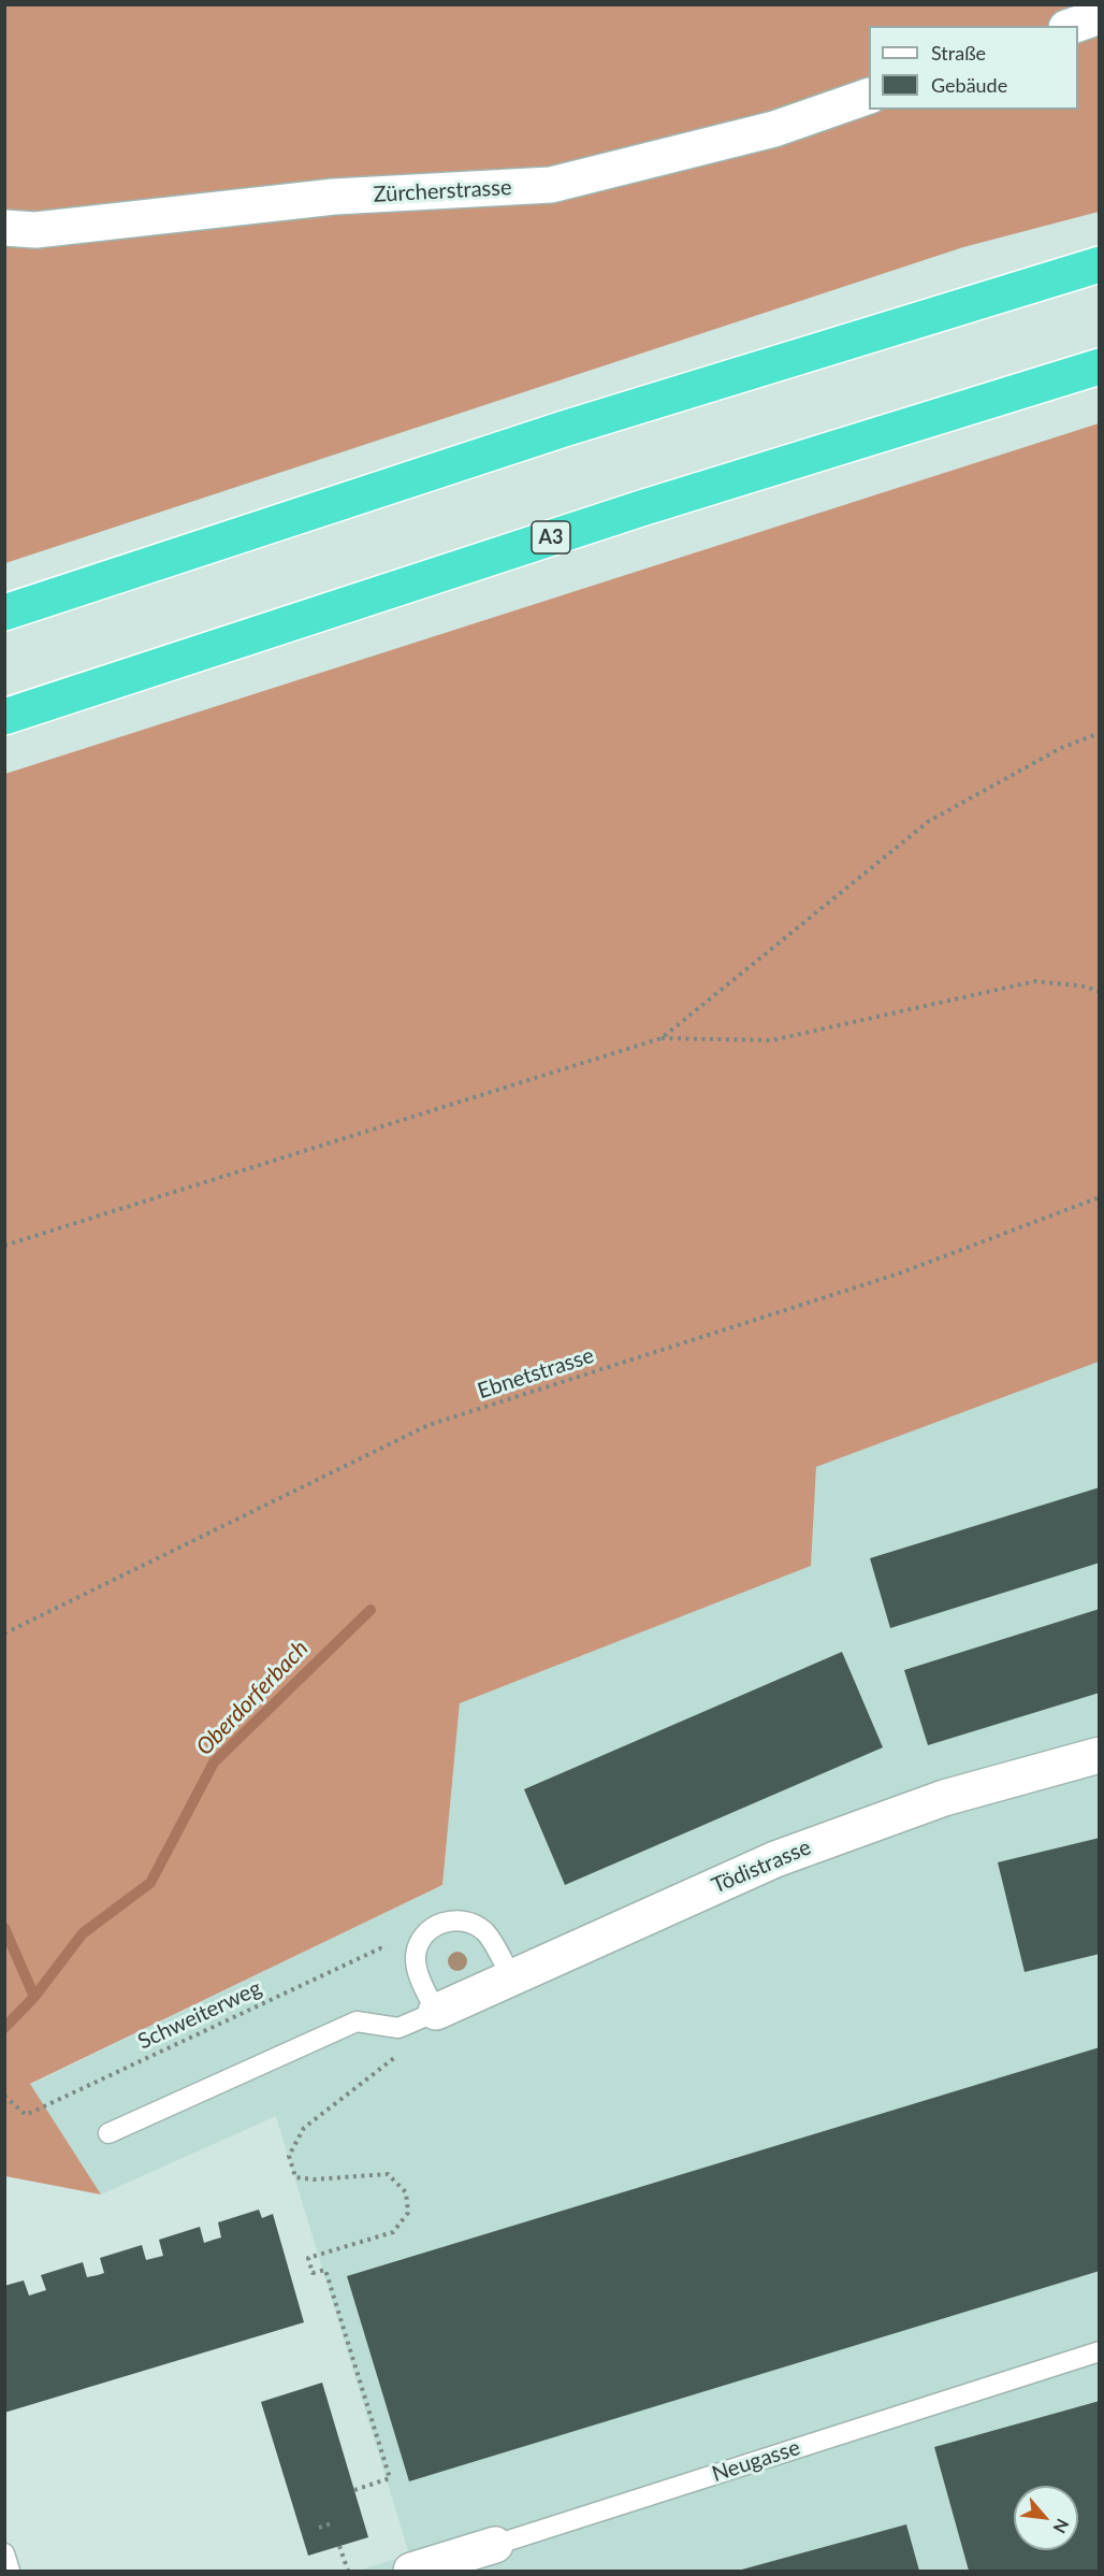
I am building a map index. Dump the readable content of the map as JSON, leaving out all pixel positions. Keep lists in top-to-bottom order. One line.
{"streets":{"highway":["A3"],"street":["Zürcherstrasse","Tödistrasse","Neugasse"],"path":["Ebnetstrasse","Schweiterweg"]},"crossings":[["Tödistrasse","Schweiterweg"]],"water":["Oberdorferbach"],"legend":["Straße","Gebäude"],"north":"bottom right"}
